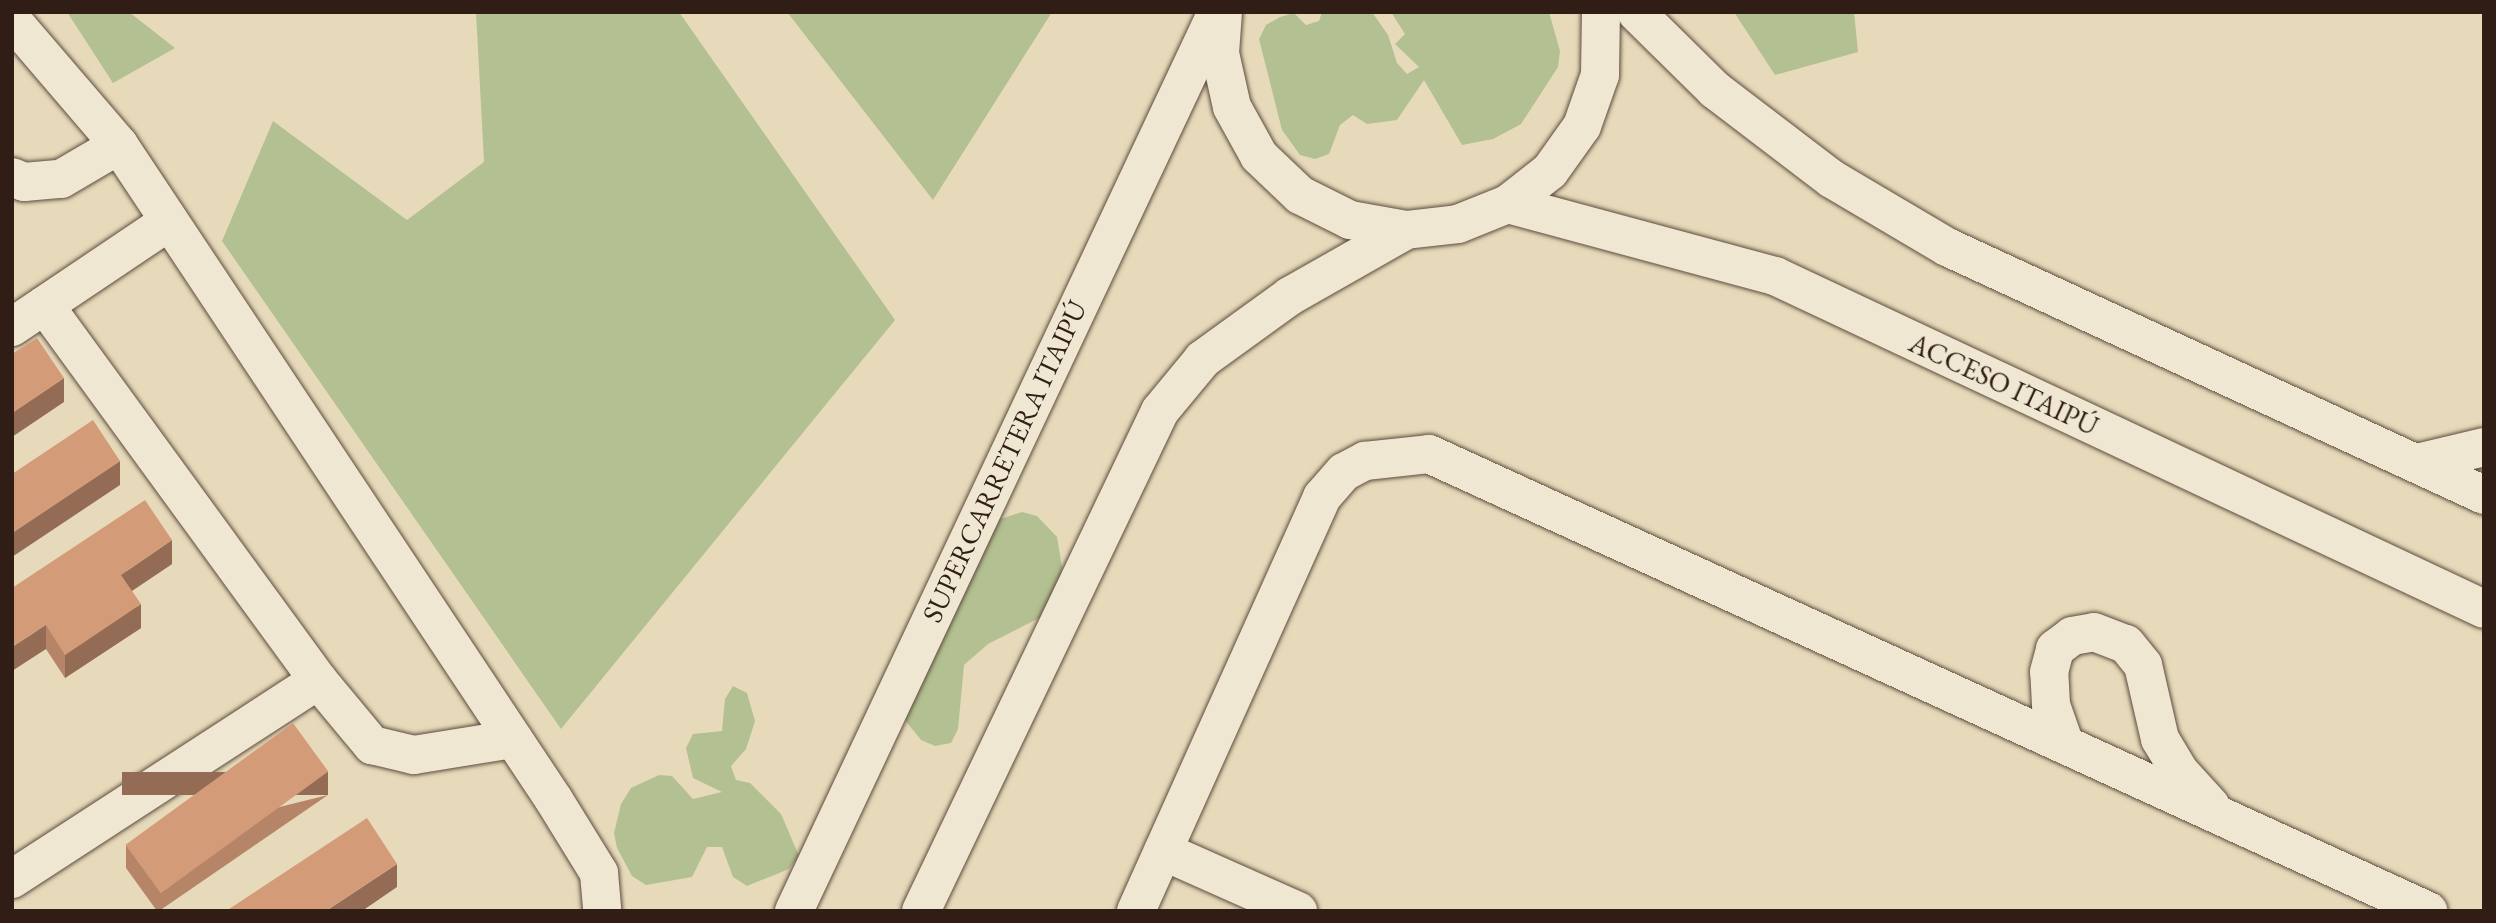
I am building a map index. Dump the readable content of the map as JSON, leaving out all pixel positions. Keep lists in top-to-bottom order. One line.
{"streets":{"street":["ACCESO ITAIPÚ","SUPERCARRETERA ITAIPÚ"]}}
